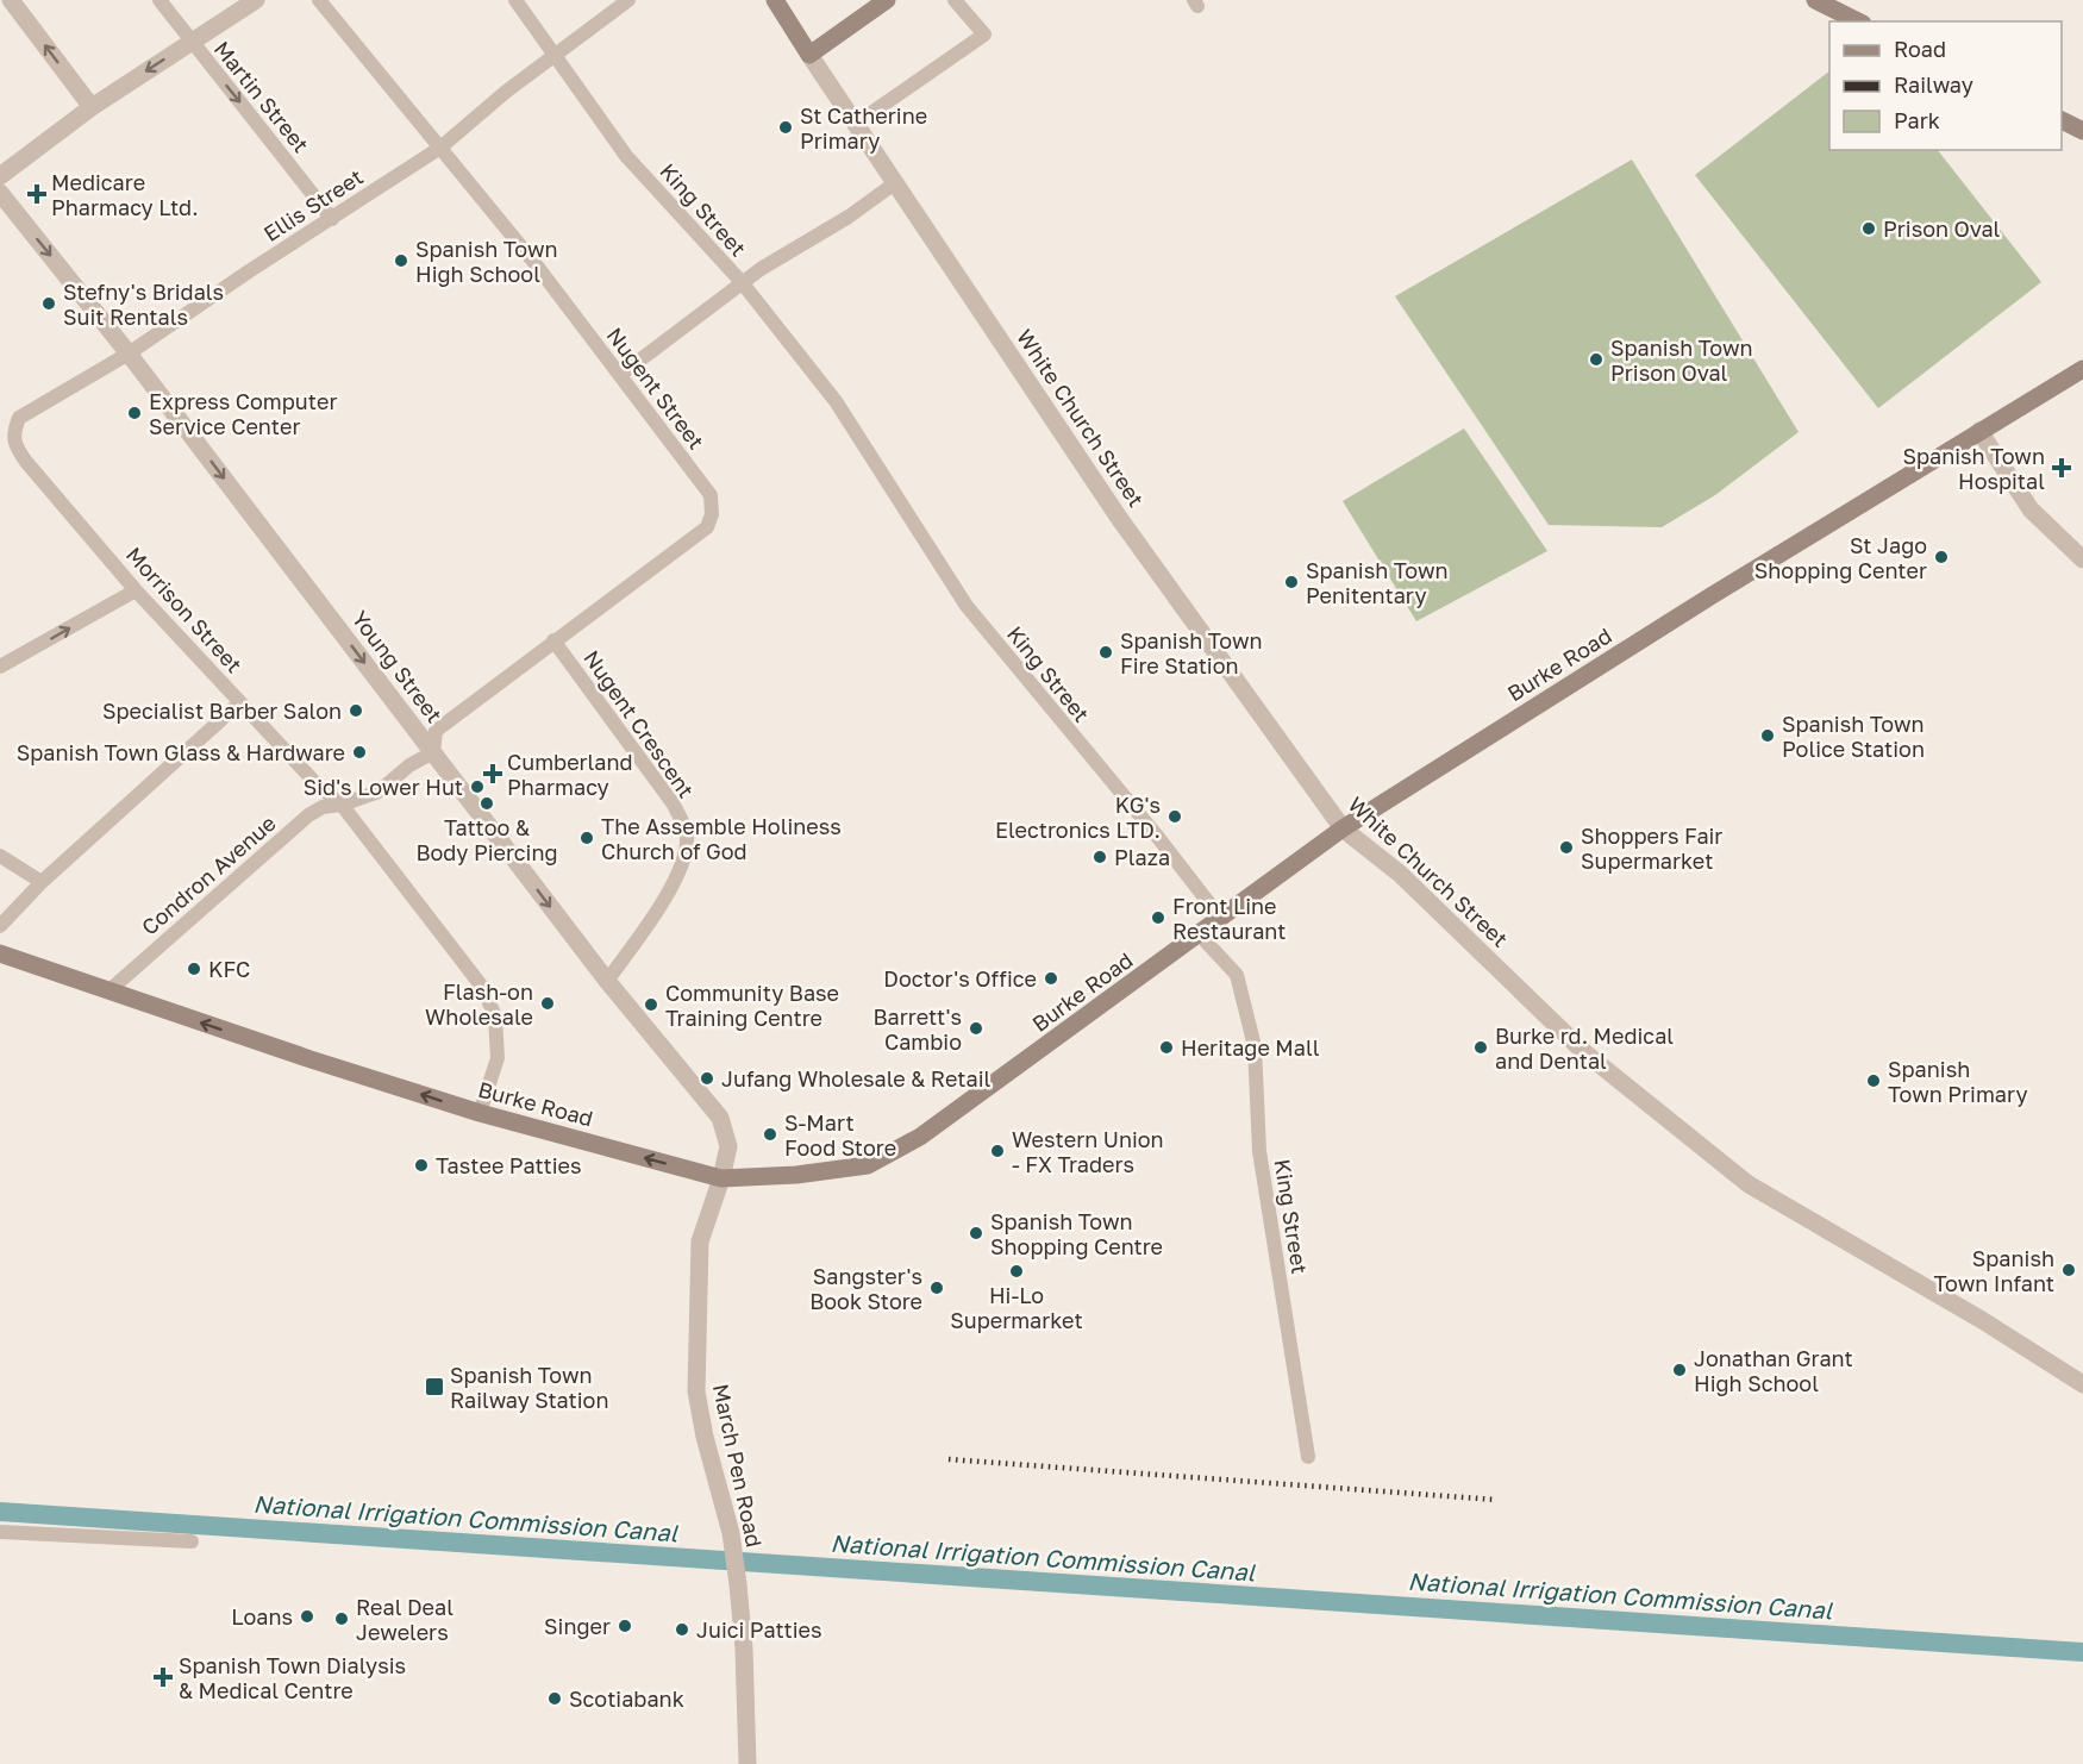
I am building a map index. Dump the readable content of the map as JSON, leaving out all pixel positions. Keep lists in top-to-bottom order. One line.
{"streets":{"main road":["White Church Street","Burke Road"],"street":["Martin Street","Ellis Street","King Street","Nugent Street","Morrison Street","Young Street","Nugent Crescent","Condron Avenue","March Pen Road"]},"crossings":[["Martin Street","Ellis Street"],["Ellis Street","King Street"],["Ellis Street","Nugent Street"],["Ellis Street","Morrison Street"],["Ellis Street","Young Street"],["King Street","Burke Road"],["Nugent Street","Young Street"],["Nugent Street","Nugent Crescent"],["White Church Street","Burke Road"],["Morrison Street","Burke Road"],["Morrison Street","Condron Avenue"],["Burke Road","Young Street"],["Burke Road","Condron Avenue"],["Burke Road","March Pen Road"],["Young Street","Nugent Crescent"],["Young Street","March Pen Road"]],"one_way":["Martin Street","Young Street"],"water":["National Irrigation Commission Canal"],"places":{"other":["St Catherine Primary","Prison Oval","Spanish Town High School","Stefny's Bridals Suit Rentals","Spanish Town Prison Oval","Express Computer Service Center","St Jago Shopping Center","Spanish Town Penitentary","Spanish Town Fire Station","Specialist Barber Salon","Spanish Town Police Station","Spanish Town Glass & Hardware","Sid's Lower Hut","Tattoo & Body Piercing","KG's Electronics LTD.","The Assemble Holiness Church of God","Shoppers Fair Supermarket","Plaza","Front Line Restaurant","KFC","Doctor's Office","Flash-on Wholesale","Community Base Training Centre","Barrett's Cambio","Heritage Mall","Burke rd. Medical and Dental","Jufang Wholesale & Retail","Spanish Town Primary","S-Mart Food Store","Western Union - FX Traders","Tastee Patties","Spanish Town Shopping Centre","Spanish Town Infant","Hi-Lo Supermarket","Sangster's Book Store","Jonathan Grant High School","Loans","Real Deal Jewelers","Singer","Juici Patties","Scotiabank"],"health":["Medicare Pharmacy Ltd.","Spanish Town Hospital","Cumberland Pharmacy","Spanish Town Dialysis & Medical Centre"],"transit":["Spanish Town Railway Station"]},"legend":["Road","Railway","Park"]}
